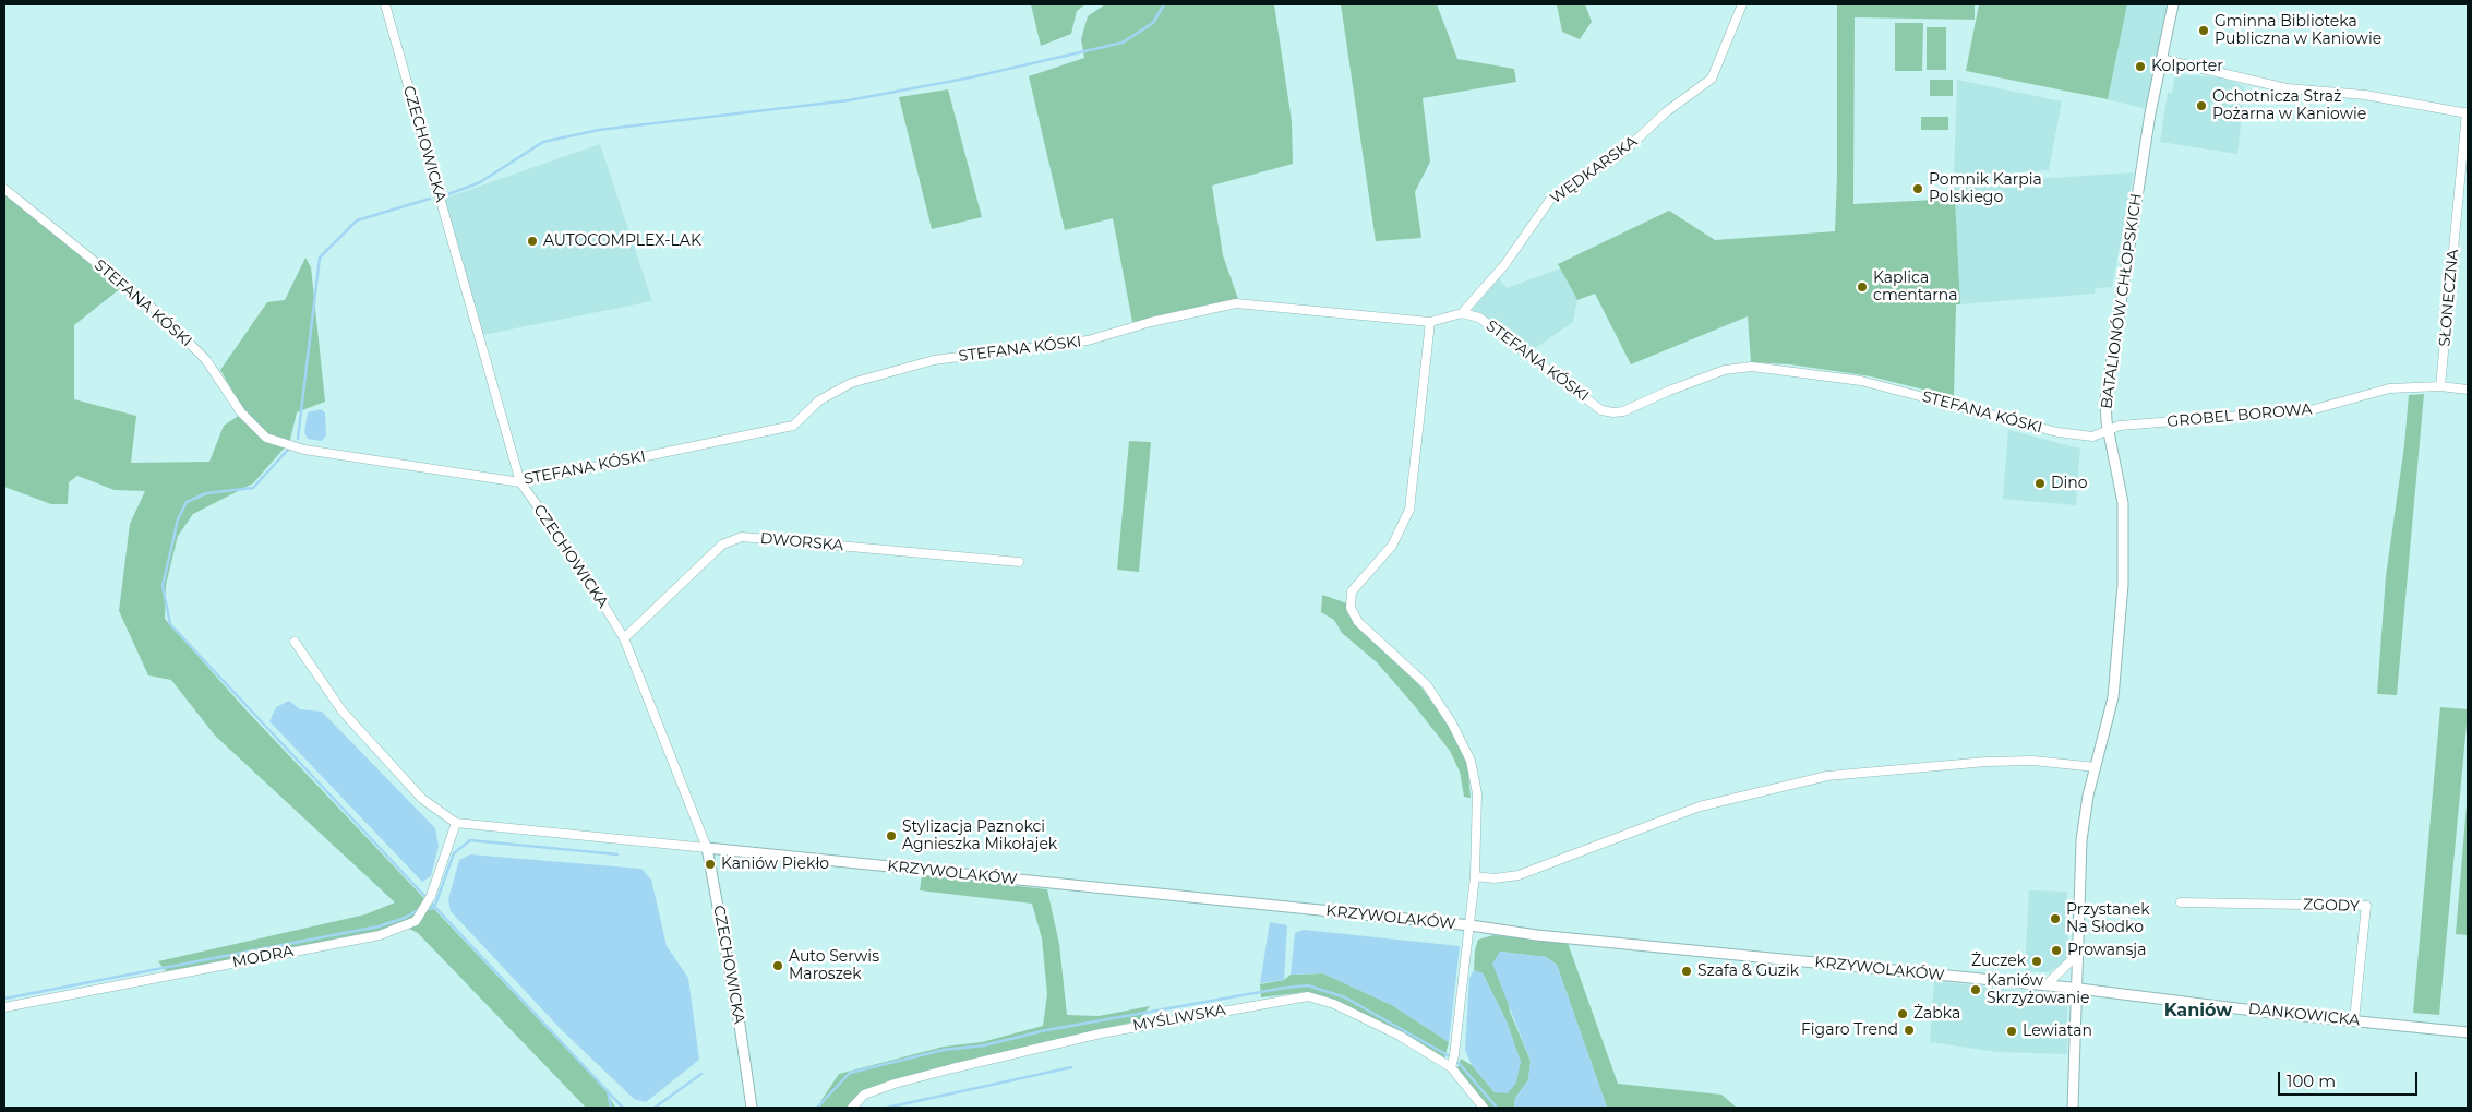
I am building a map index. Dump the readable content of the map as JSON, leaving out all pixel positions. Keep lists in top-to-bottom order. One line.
{"streets":{"street":["CZECHOWICKA","WĘDKARSKA","SŁONECZNA","BATALIONÓW CHŁOPSKICH","STEFANA KÓSKI","GROBEL BOROWA","DWORSKA","KRZYWOLAKÓW","ZGODY","MODRA","DANKOWICKA","MYŚLIWSKA"]},"crossings":[["CZECHOWICKA","STEFANA KÓSKI"],["CZECHOWICKA","DWORSKA"],["CZECHOWICKA","KRZYWOLAKÓW"],["WĘDKARSKA","STEFANA KÓSKI"],["SŁONECZNA","GROBEL BOROWA"],["BATALIONÓW CHŁOPSKICH","STEFANA KÓSKI"],["BATALIONÓW CHŁOPSKICH","GROBEL BOROWA"],["BATALIONÓW CHŁOPSKICH","KRZYWOLAKÓW"],["BATALIONÓW CHŁOPSKICH","DANKOWICKA"],["STEFANA KÓSKI","GROBEL BOROWA"],["KRZYWOLAKÓW","DANKOWICKA"],["ZGODY","DANKOWICKA"]],"districts":["Kaniów"],"places":["Gminna Biblioteka Publiczna w Kaniowie","Kolporter","Ochotnicza Straż Pożarna w Kaniowie","Pomnik Karpia Polskiego","AUTOCOMPLEX-LAK","Kaplica cmentarna","Dino","Stylizacja Paznokci Agnieszka Mikołajek","Kaniów Piekło","Przystanek Na Słodko","Prowansja","Żuczek","Auto Serwis Maroszek","Szafa & Guzik","Kaniów Skrzyżowanie","Żabka","Figaro Trend","Lewiatan"],"scale_bar":"100 m"}
